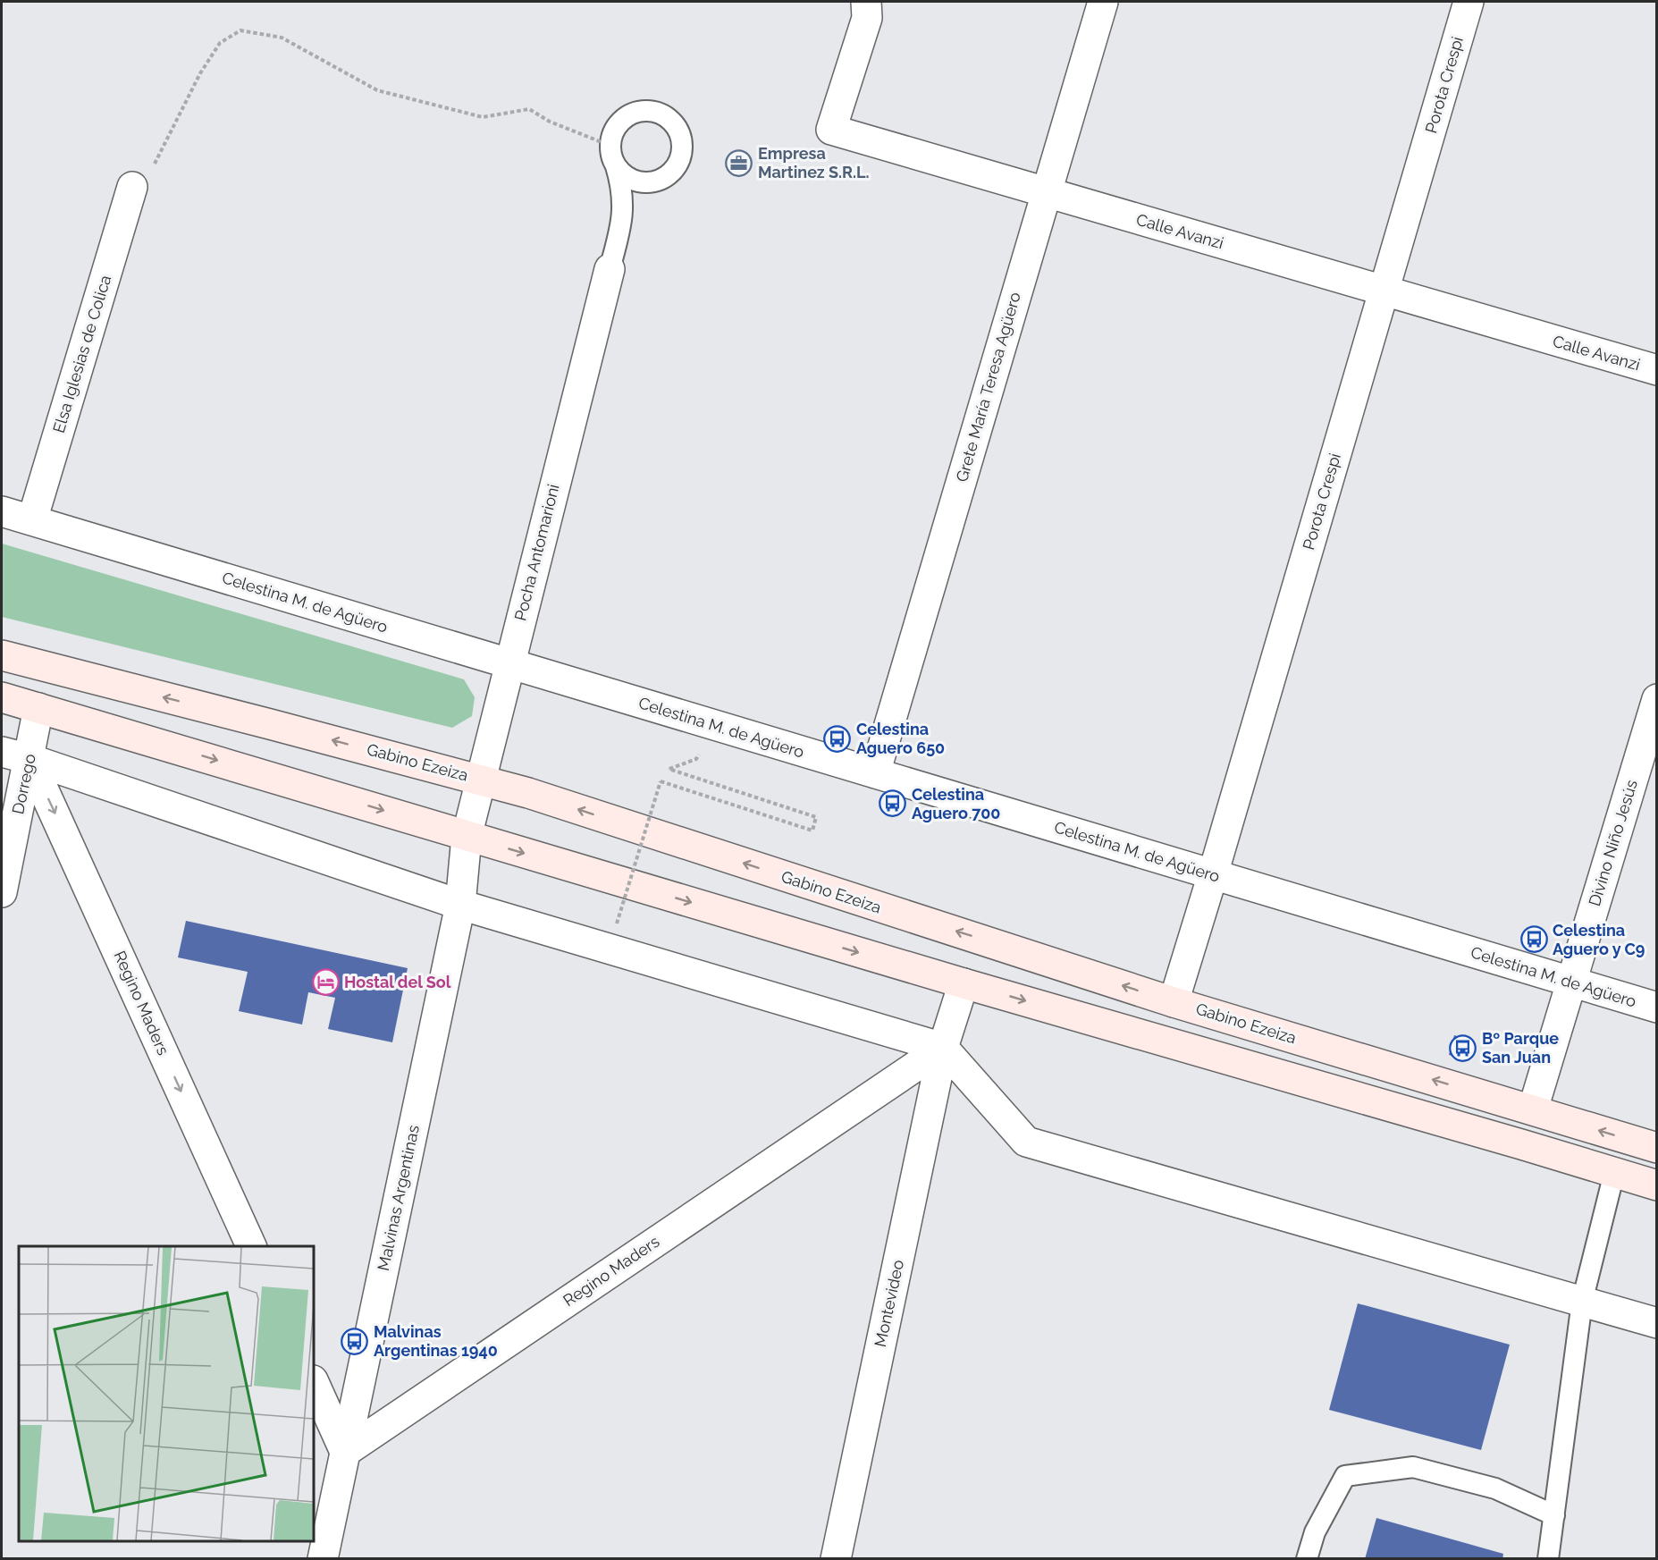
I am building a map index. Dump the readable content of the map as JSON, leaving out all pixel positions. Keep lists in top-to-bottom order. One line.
{"streets":{"main road":["Gabino Ezeiza"],"street":["Porota Crespi","Calle Avanzi","Elsa Iglesias de Colica","Grete María Teresa Agüero","Pocha Antomarioni","Celestina M. de Agüero","Dorrego","Divino Niño Jesús","Regino Maders","Malvinas Argentinas","Montevideo"]},"crossings":[["Porota Crespi","Calle Avanzi"],["Porota Crespi","Celestina M. de Agüero"],["Porota Crespi","Gabino Ezeiza"],["Calle Avanzi","Grete María Teresa Agüero"],["Elsa Iglesias de Colica","Celestina M. de Agüero"],["Grete María Teresa Agüero","Celestina M. de Agüero"],["Pocha Antomarioni","Celestina M. de Agüero"],["Pocha Antomarioni","Gabino Ezeiza"],["Pocha Antomarioni","Malvinas Argentinas"],["Celestina M. de Agüero","Divino Niño Jesús"],["Gabino Ezeiza","Divino Niño Jesús"],["Dorrego","Regino Maders"],["Regino Maders","Malvinas Argentinas"],["Regino Maders","Montevideo"]],"one_way":["Regino Maders"],"places":{"office":["Empresa Martinez S.R.L."],"bus stop":["Celestina Aguero 650","Celestina Aguero 700","Celestina Aguero y C9","Bº Parque San Juan","Malvinas Argentinas 1940"],"hotel":["Hostal del Sol"]}}
